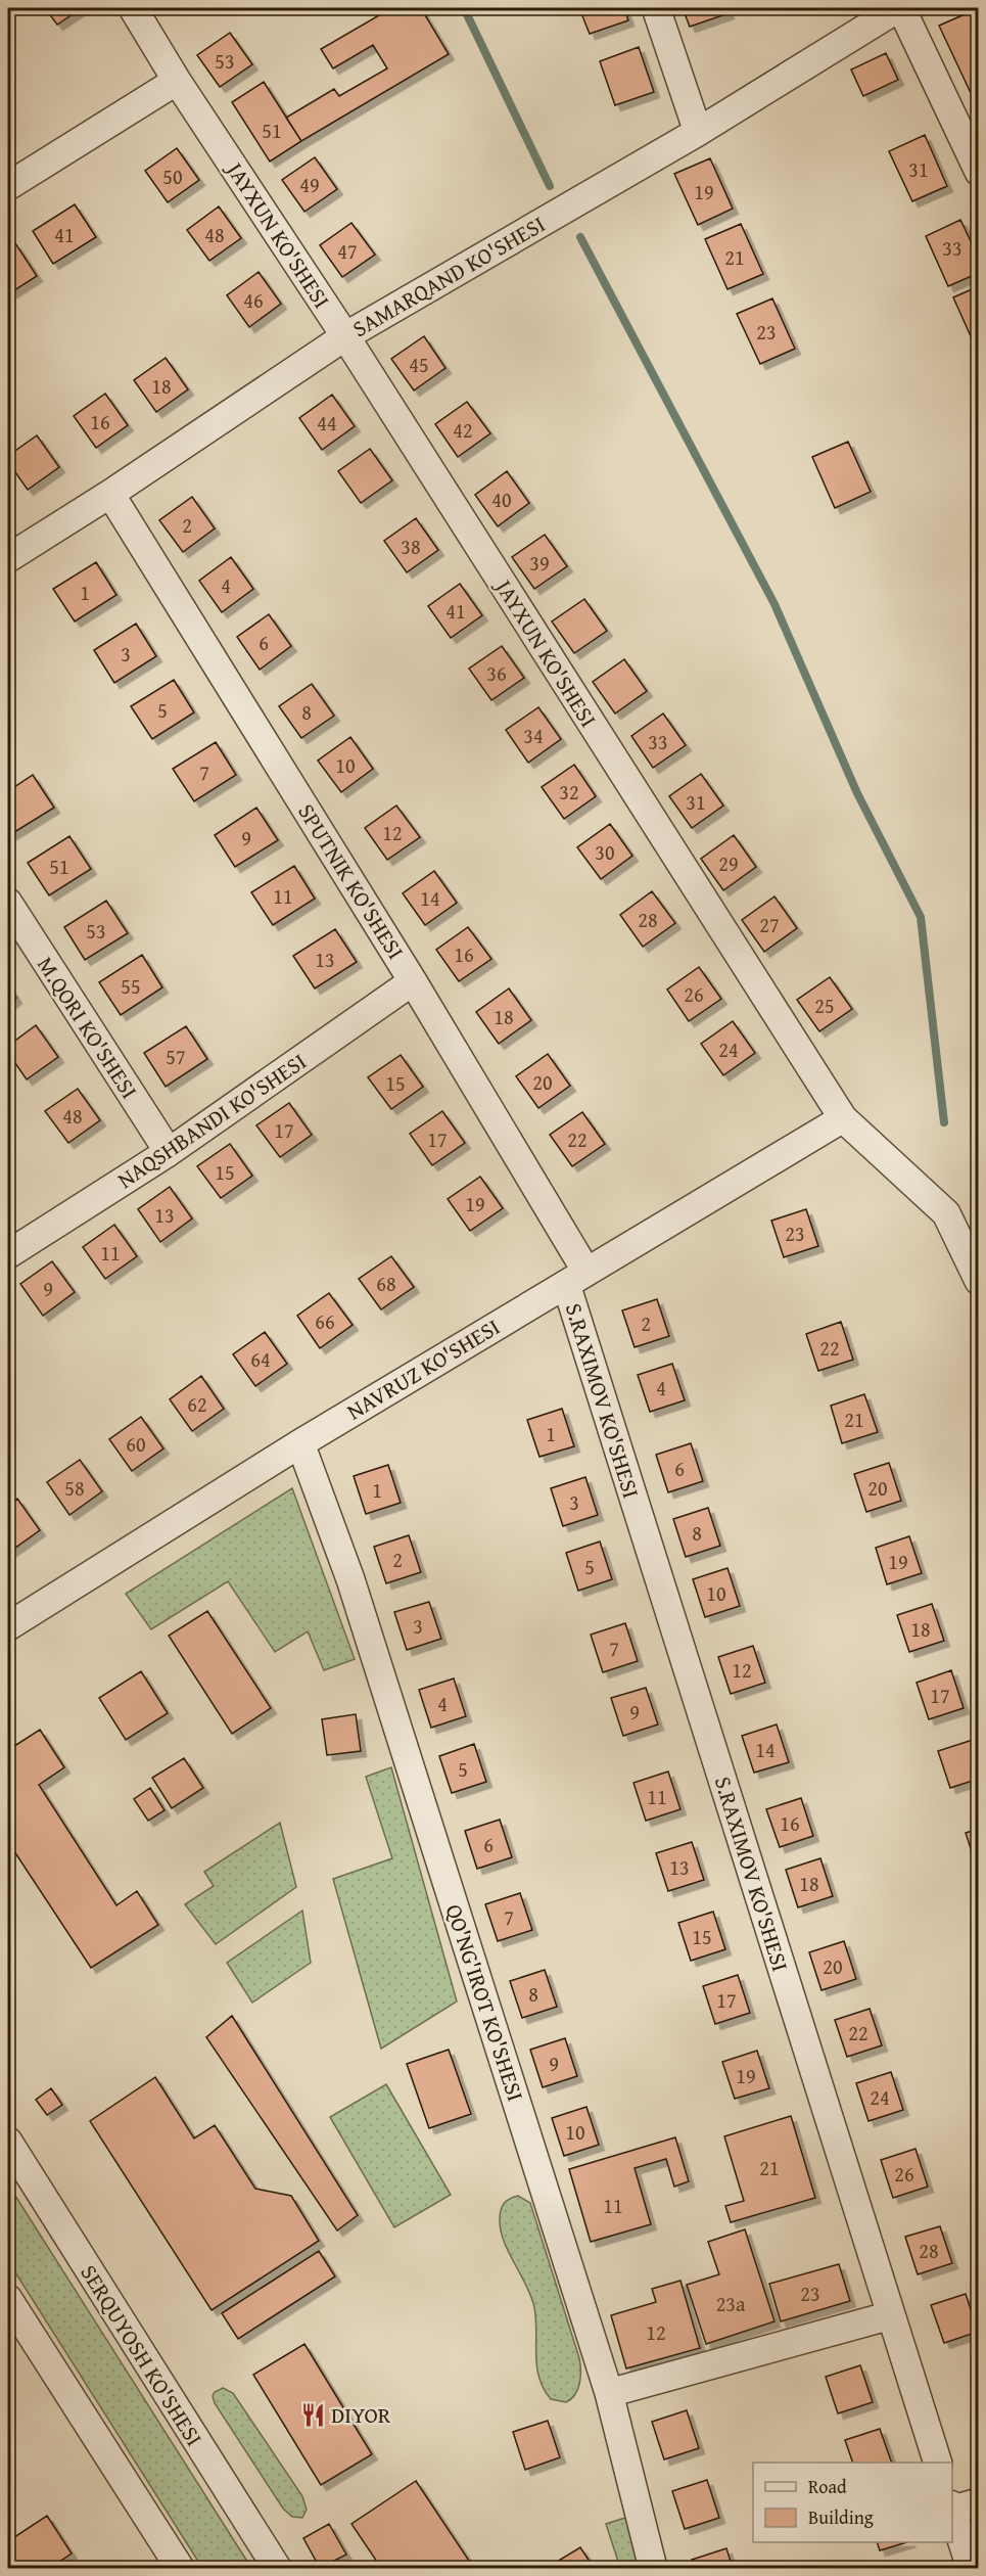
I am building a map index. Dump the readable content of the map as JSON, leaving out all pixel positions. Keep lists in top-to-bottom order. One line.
{"streets":{"street":["JAYXUN KO'SHESI","SAMARQAND KO'SHESI","SPUTNIK KO'SHESI","M.QORI KO'SHESI","NAQSHBANDI KO'SHESI","NAVRUZ KO'SHESI","S.RAXIMOV KO'SHESI","QO'NG'IROT KO'SHESI","SERQUYOSH KO'SHESI"]},"crossings":[["JAYXUN KO'SHESI","SAMARQAND KO'SHESI"],["JAYXUN KO'SHESI","NAVRUZ KO'SHESI"],["SAMARQAND KO'SHESI","SPUTNIK KO'SHESI"],["SPUTNIK KO'SHESI","NAQSHBANDI KO'SHESI"],["SPUTNIK KO'SHESI","NAVRUZ KO'SHESI"],["SPUTNIK KO'SHESI","S.RAXIMOV KO'SHESI"],["M.QORI KO'SHESI","NAQSHBANDI KO'SHESI"],["NAVRUZ KO'SHESI","S.RAXIMOV KO'SHESI"],["NAVRUZ KO'SHESI","QO'NG'IROT KO'SHESI"]],"places":{"restaurant":["DIYOR"]},"house_numbers":["53","51","31","50","49","19","41","48","33","47","21","46","23","45","18","16","44","42","40","2","38","39","4","1","41","6","3","36","5","8","34","33","10","7","32","31","12","9","30","29","51","11","14","28","27","53","16","13","55","26","25","18","24","57","20","15","48","17","17","22","15","19","13","23","11","68","9","66","2","22","64","4","62","21","1","60","6","58","20","1","3","8","2","19","5","10","3","18","7","12","17","4","9","14","5","11","16","6","13","18","7","15","20","8","17","22","9","19","24","10","21","26","11","28","23","23a","12"],"legend":["Road","Building"]}
